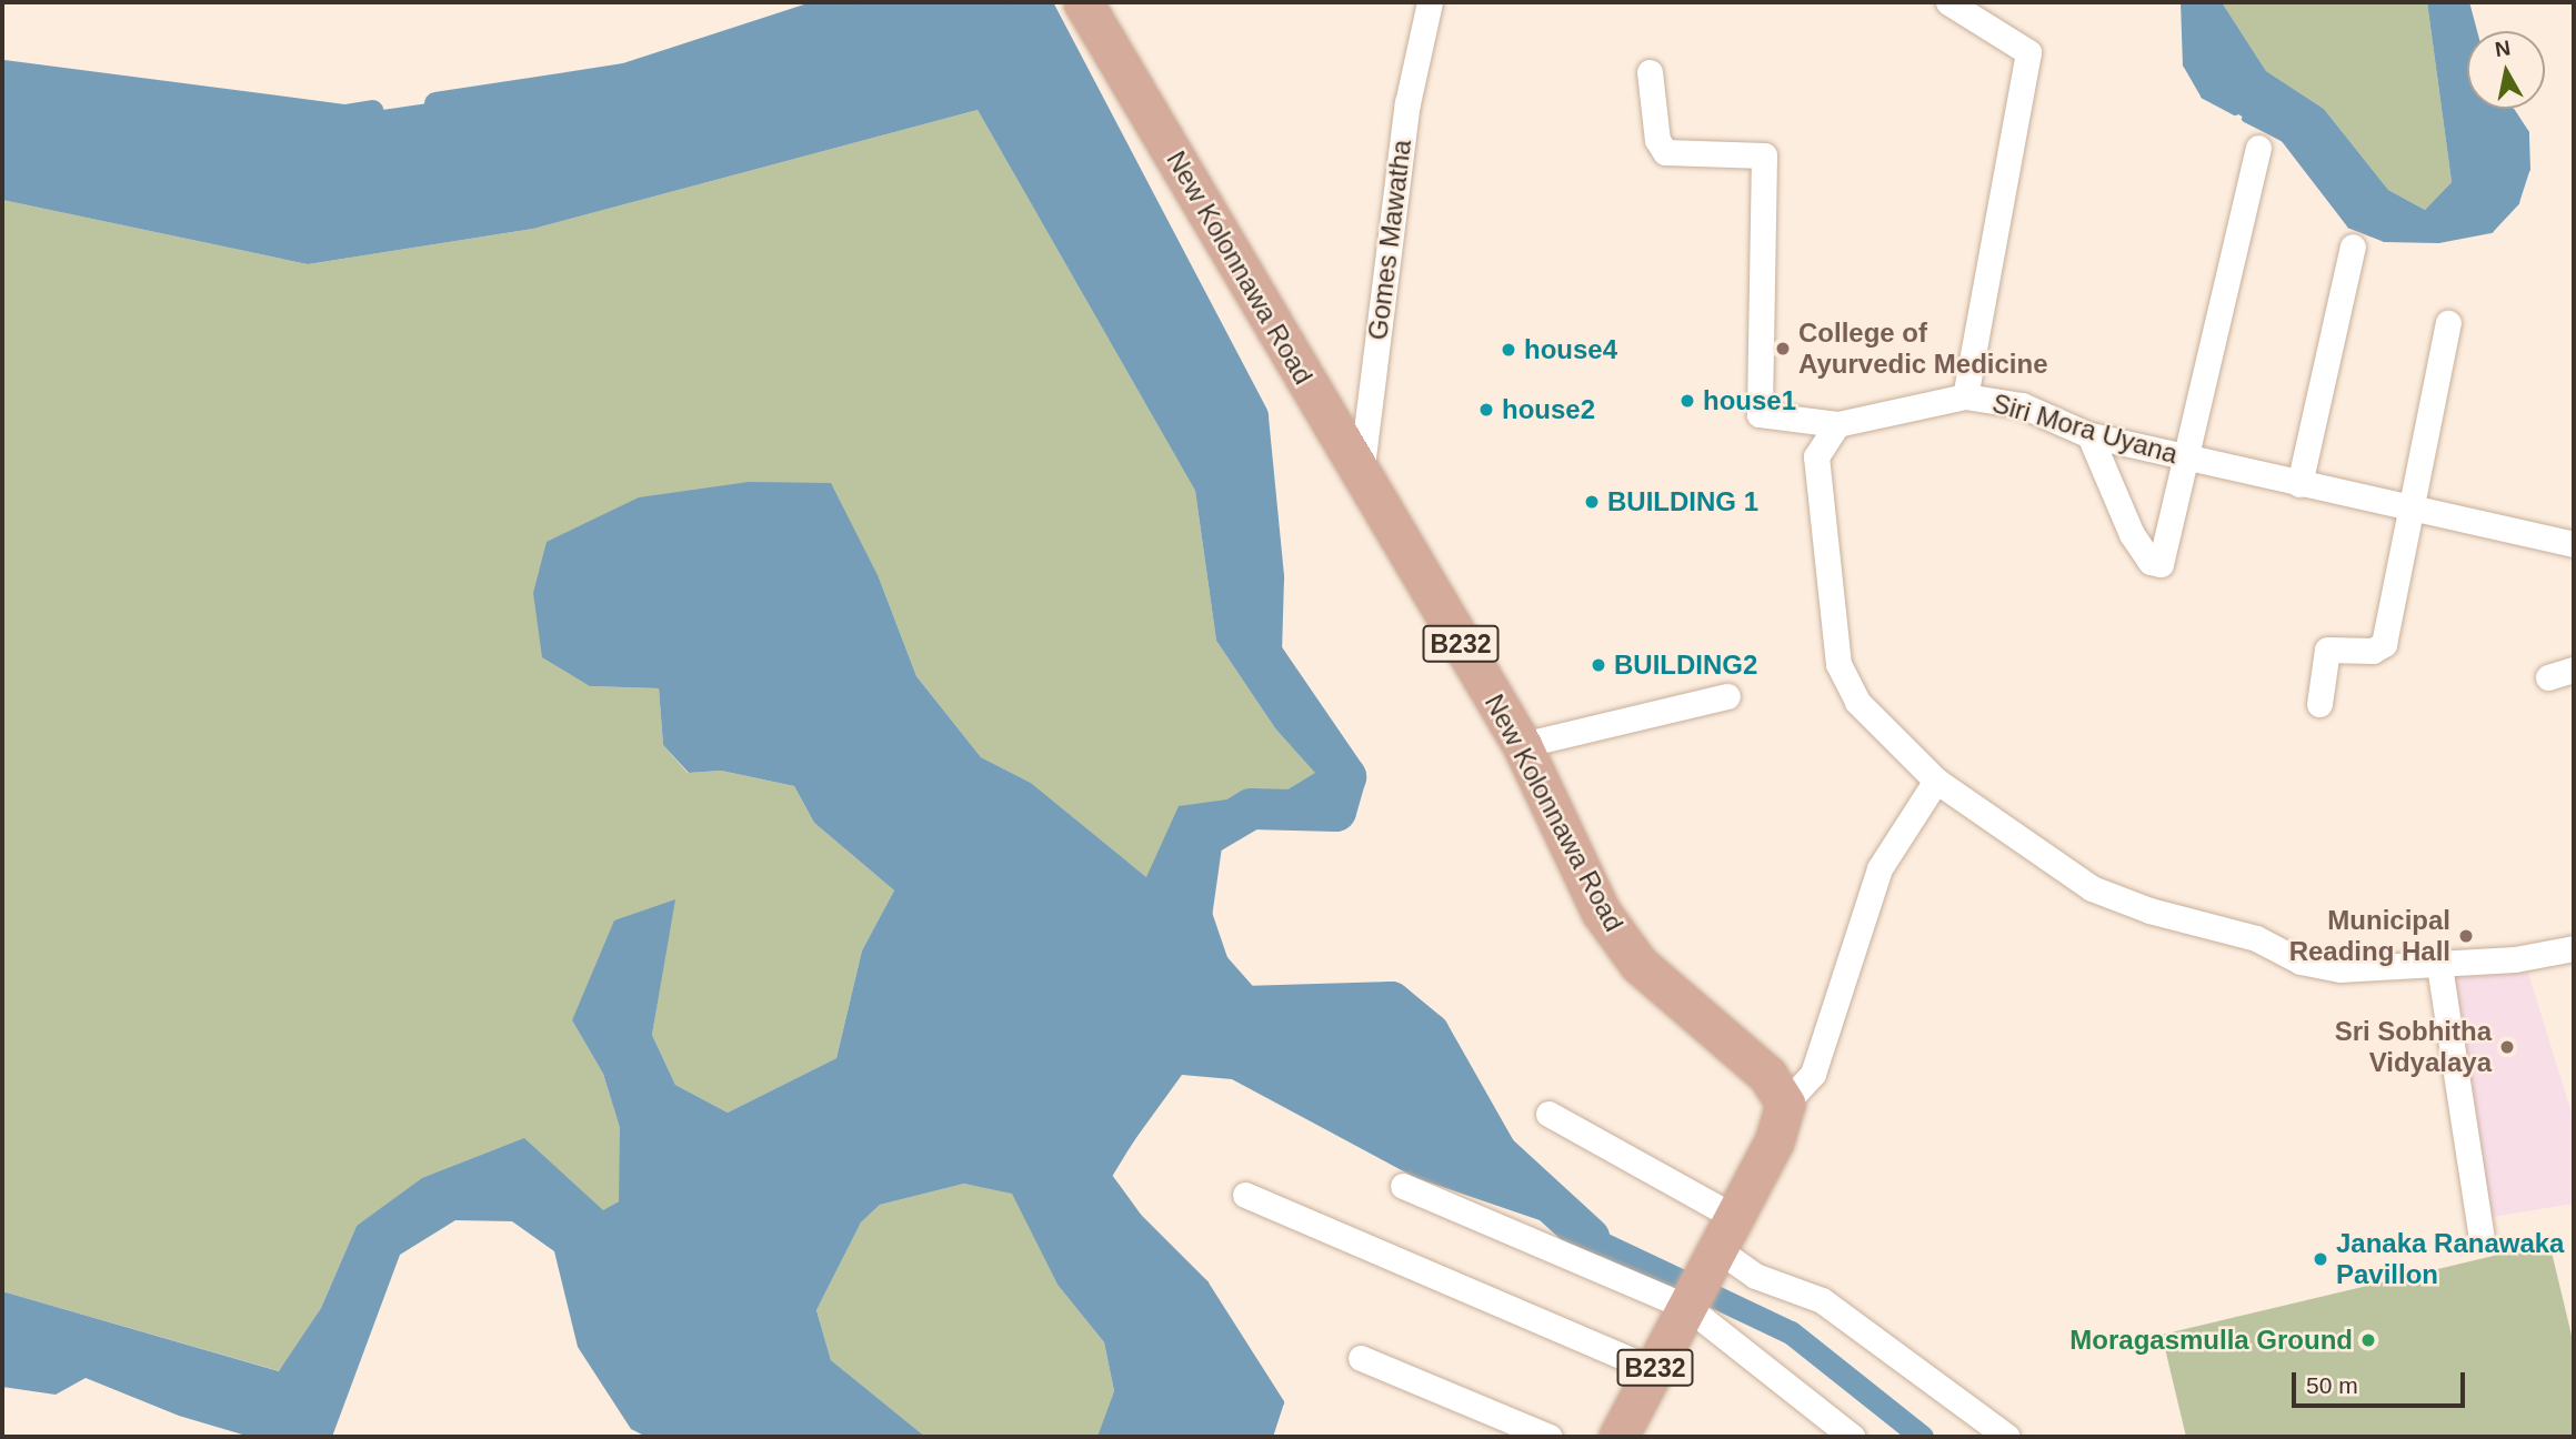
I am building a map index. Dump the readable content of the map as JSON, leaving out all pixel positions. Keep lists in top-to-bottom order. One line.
{"streets":{"main road":["New Kolonnawa Road","B232"],"street":["Gomes Mawatha","Siri Mora Uyana"]},"crossings":[["Gomes Mawatha","New Kolonnawa Road"],["New Kolonnawa Road","B232"]],"places":["College of Ayurvedic Medicine","house4","house1","house2","BUILDING 1","BUILDING2","Municipal Reading Hall","Sri Sobhitha Vidyalaya","Janaka Ranawaka Pavillon","Moragasmulla Ground"],"scale_bar":"50 m","north":"top"}
